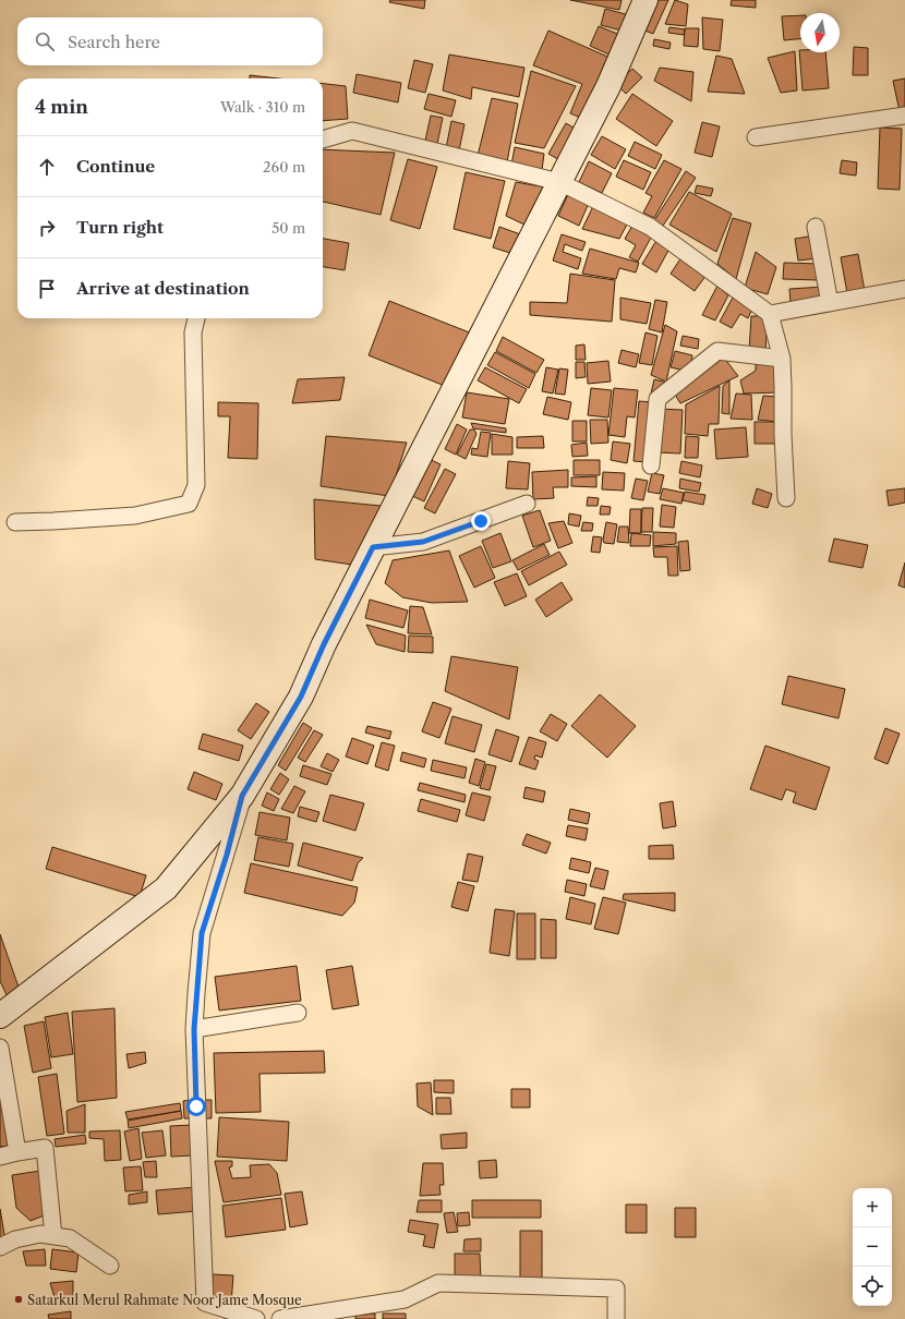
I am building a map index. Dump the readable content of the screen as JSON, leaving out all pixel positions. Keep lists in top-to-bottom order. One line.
{"places":["Satarkul Merul Rahmate Noor Jame Mosque"],"north":"bottom","page":{"search":"Search here","heading":["4 min","Walk · 310 m"],"list":[["Continue","260 m"],["Turn right","50 m"],"Arrive at destination"],"map_buttons":["+","−"]}}
